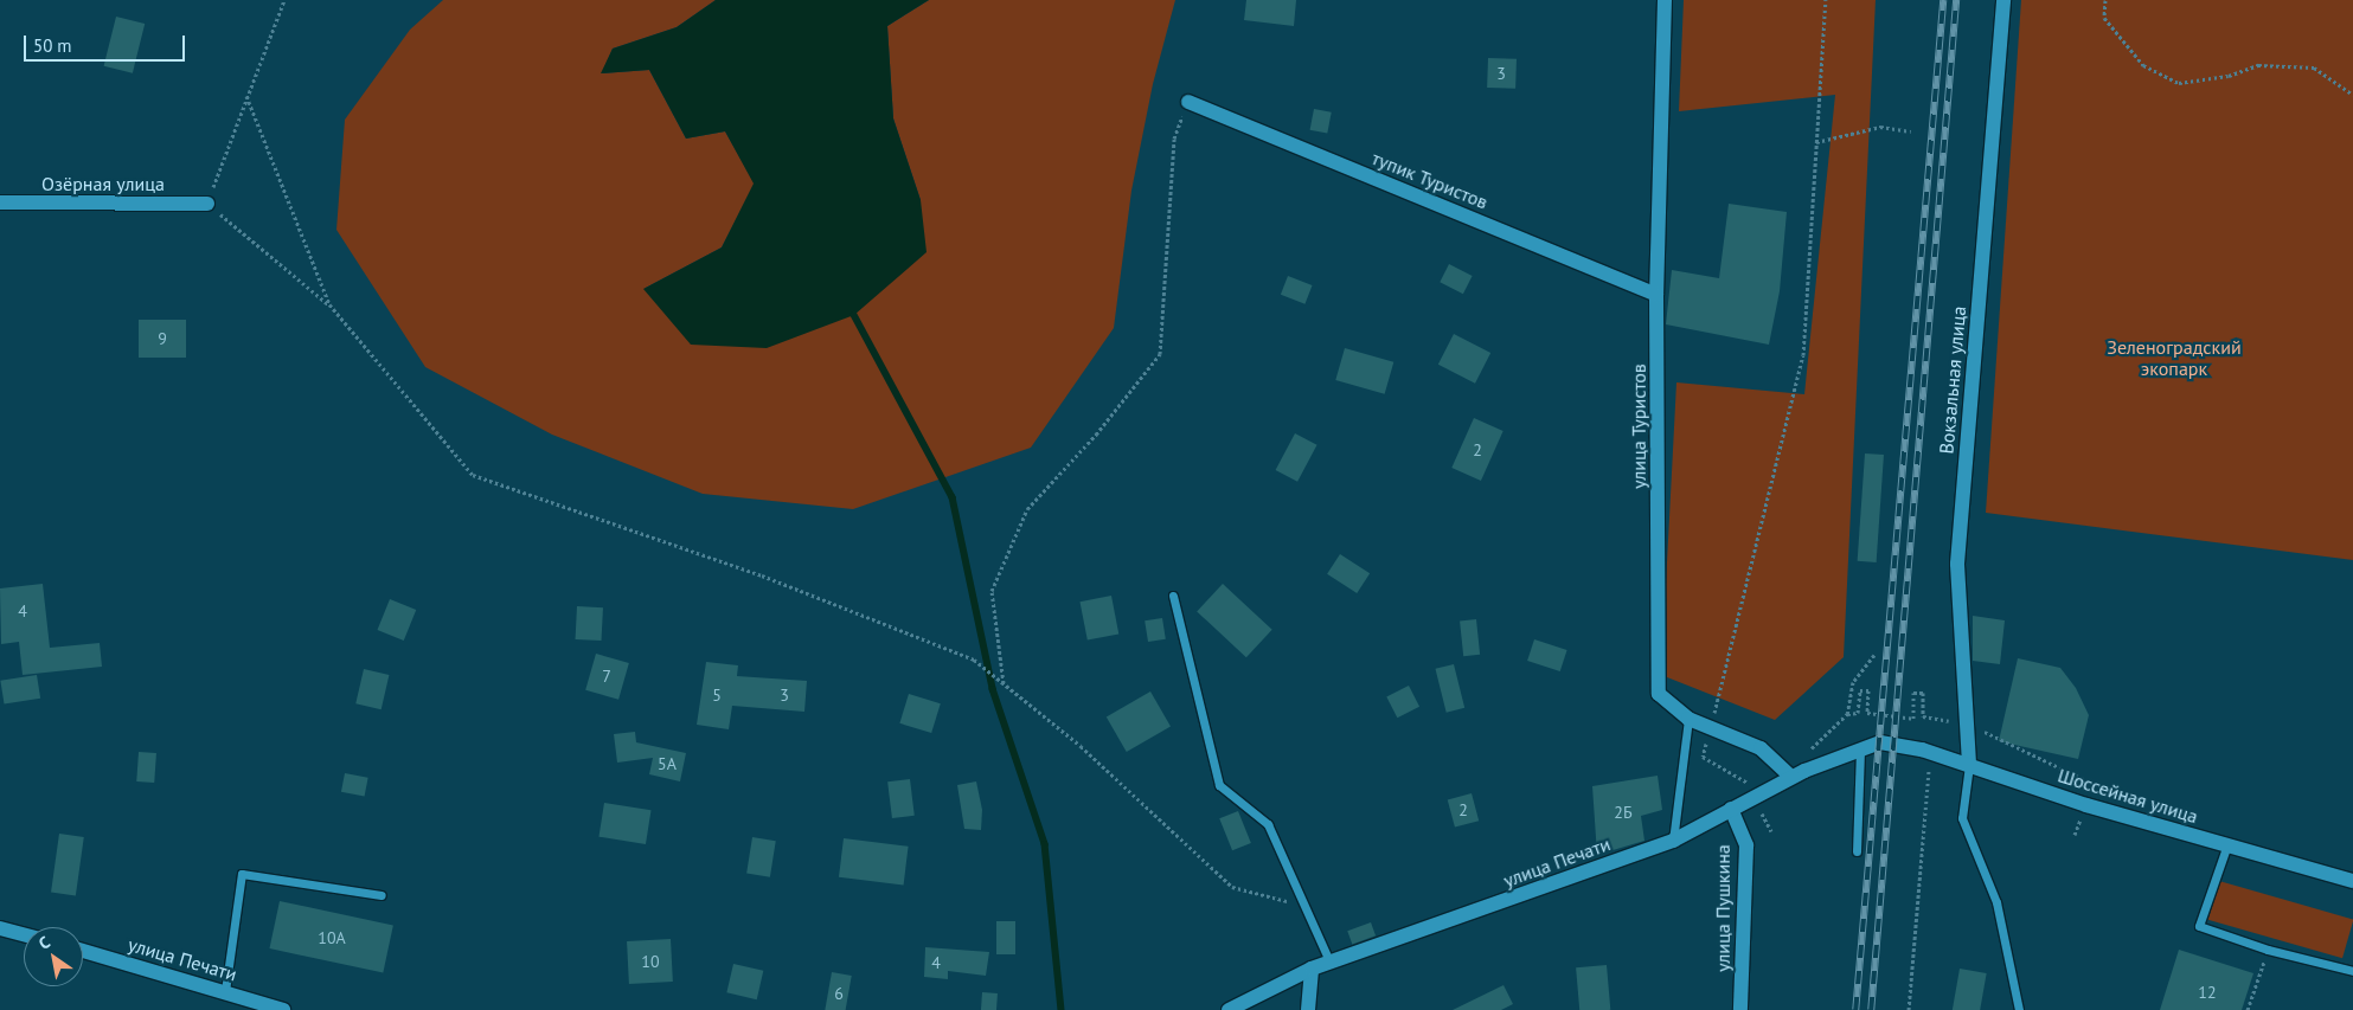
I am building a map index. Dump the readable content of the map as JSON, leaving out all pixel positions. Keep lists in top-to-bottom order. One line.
{"streets":{"street":["тупик Туристов","Озёрная улица","Вокзальная улица","улица Туристов","Шоссейная улица","улица Печати","улица Пушкина"]},"crossings":[["тупик Туристов","улица Туристов"],["Вокзальная улица","Шоссейная улица"],["улица Туристов","улица Печати"],["Шоссейная улица","улица Печати"],["улица Печати","улица Пушкина"]],"parks":["Зеленоградский экопарк"],"house_numbers":["3","9","2","4","7","5","3","5А","2","2Б","10А","10","4","12","6"],"scale_bar":"50 m","north":"top left"}
